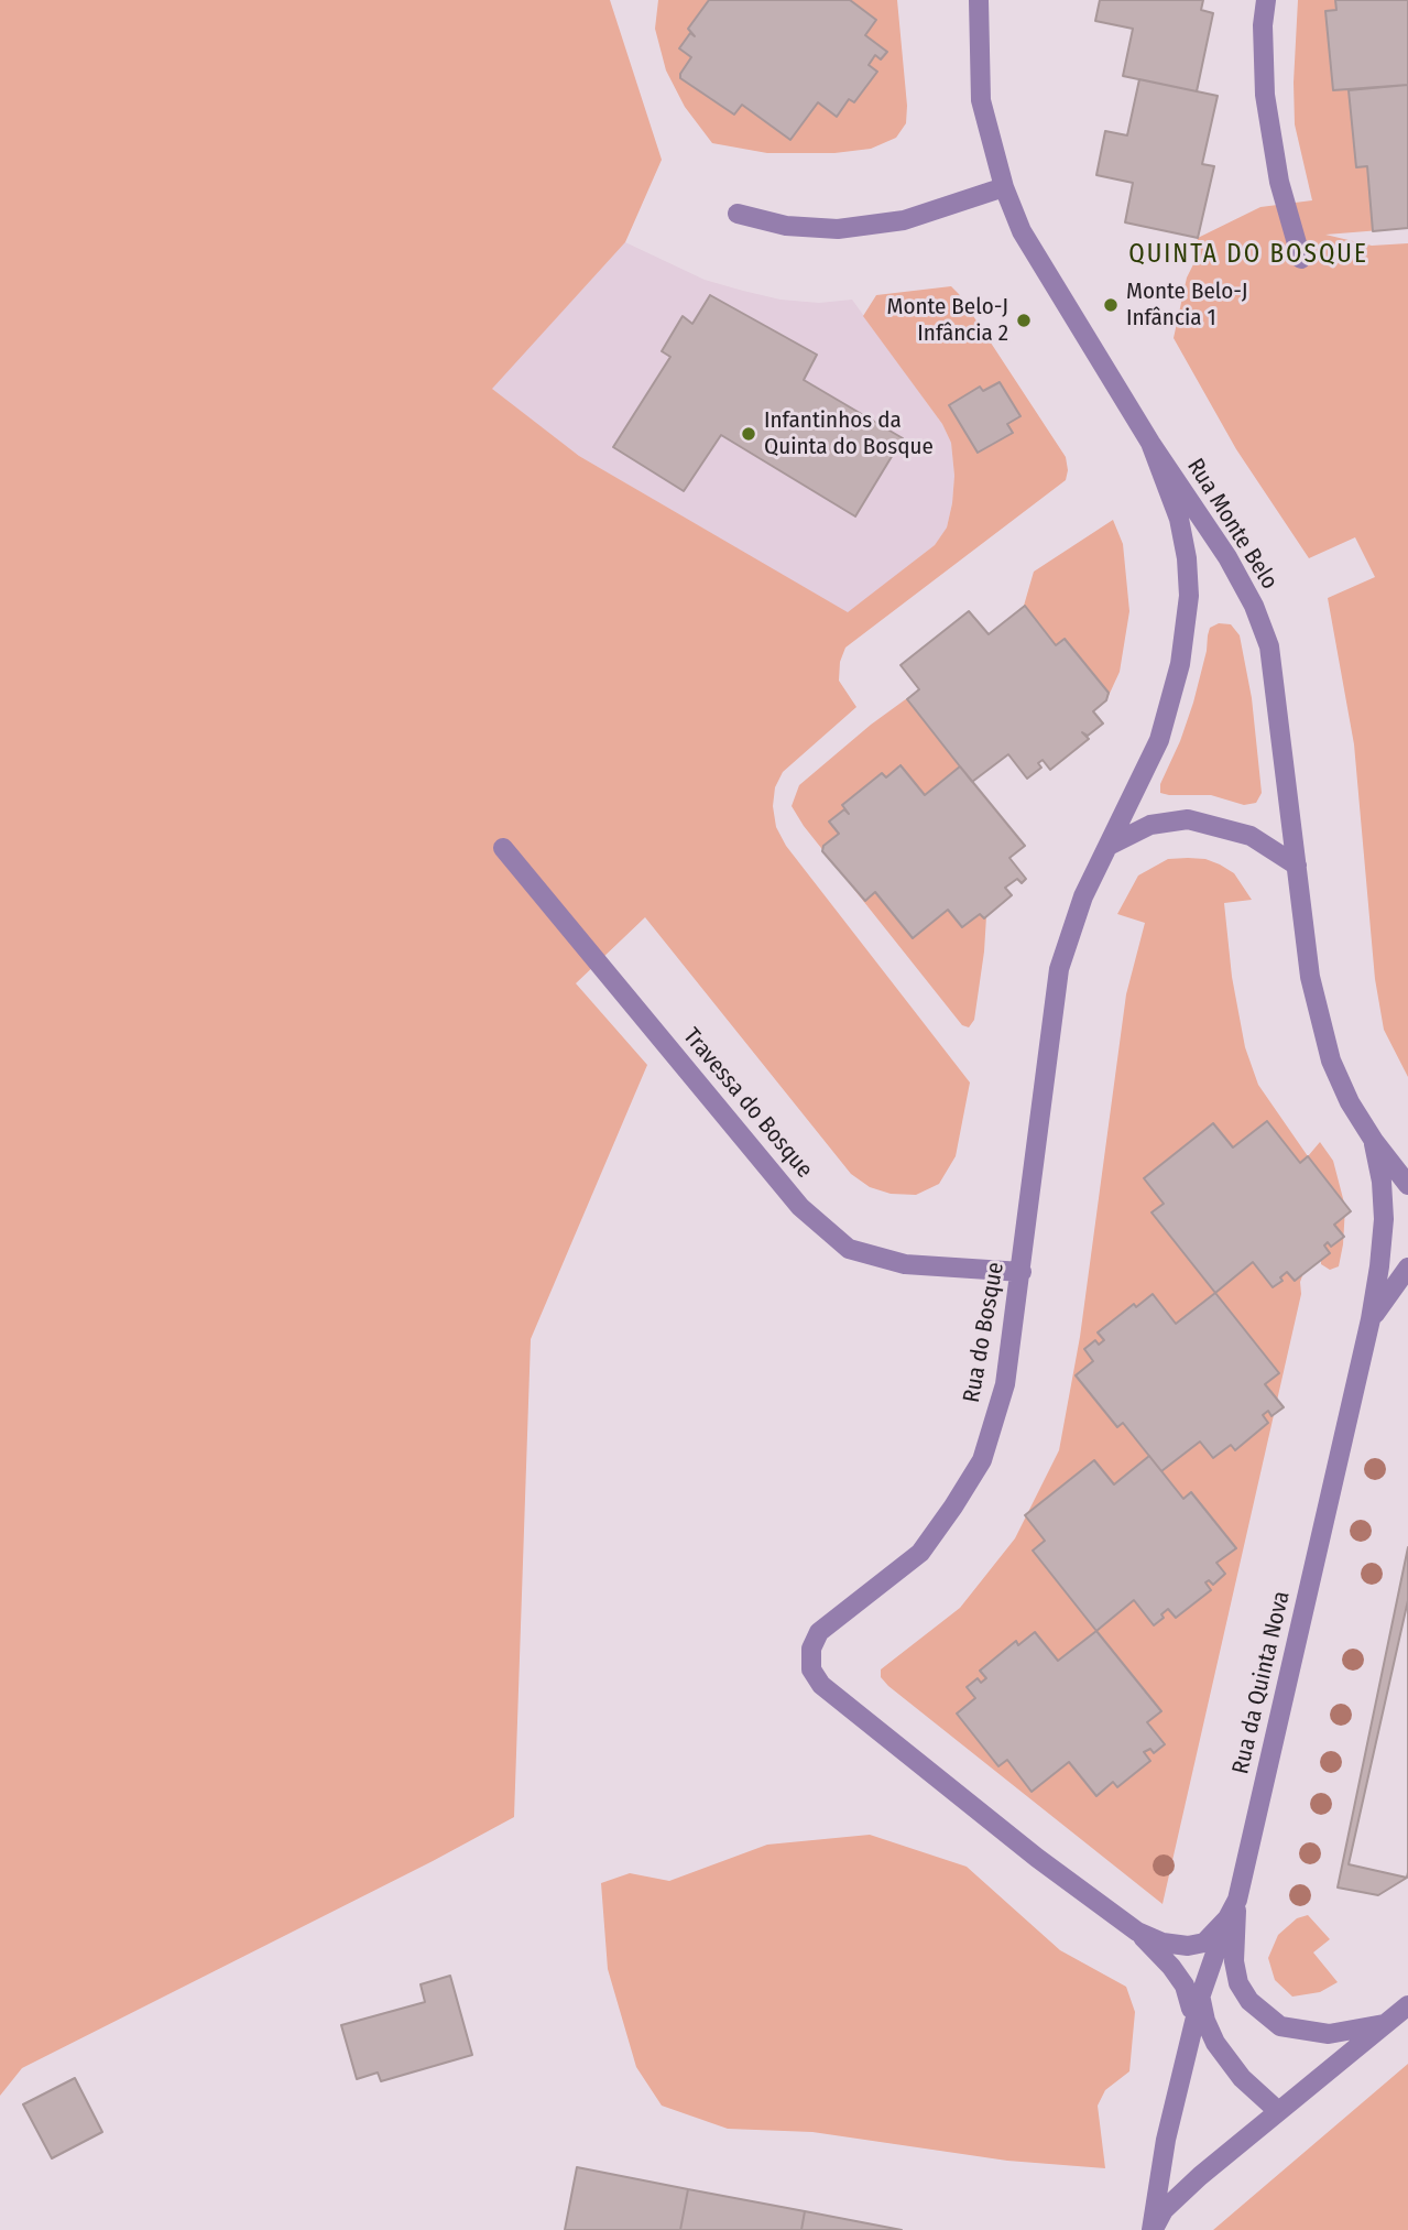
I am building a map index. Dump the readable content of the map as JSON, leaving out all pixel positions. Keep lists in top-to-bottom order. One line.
{"streets":{"street":["Rua Monte Belo","Travessa do Bosque","Rua do Bosque","Rua da Quinta Nova"]},"crossings":[["Rua Monte Belo","Rua do Bosque"],["Rua Monte Belo","Rua da Quinta Nova"],["Travessa do Bosque","Rua do Bosque"],["Rua do Bosque","Rua da Quinta Nova"]],"districts":["QUINTA DO BOSQUE"],"places":["Monte Belo-J Infância 1","Monte Belo-J Infância 2","Infantinhos da Quinta do Bosque"]}
